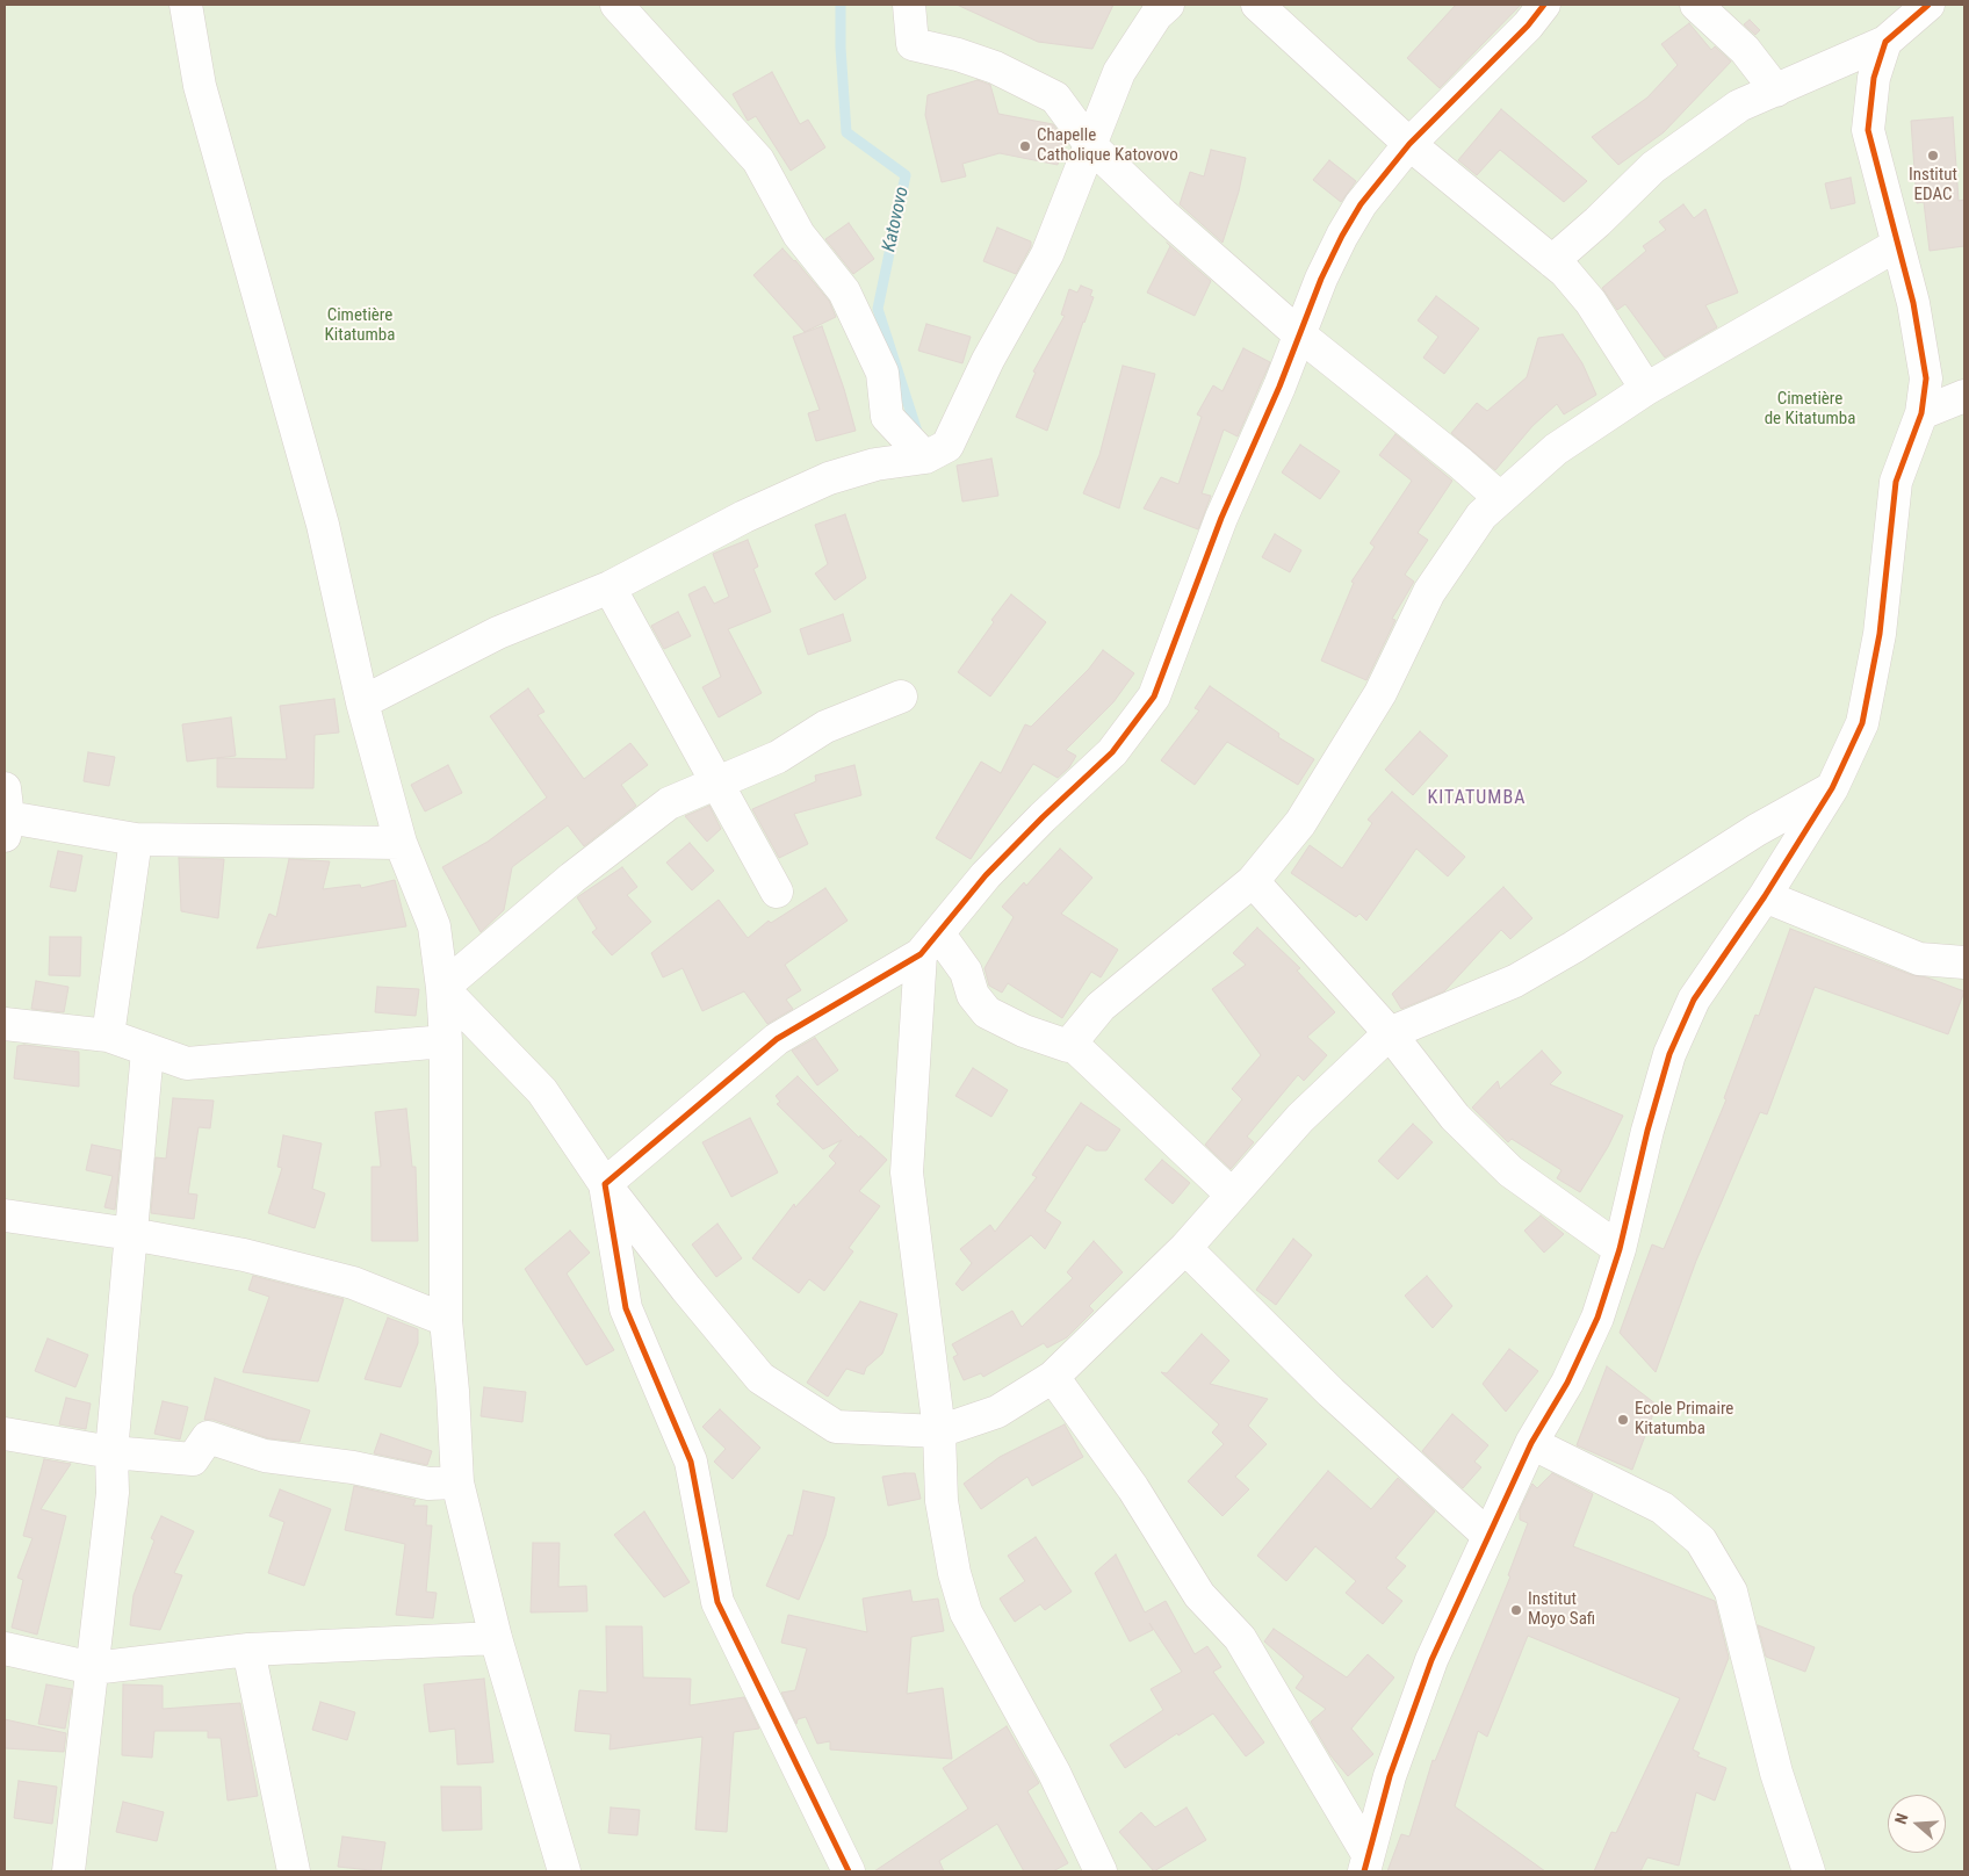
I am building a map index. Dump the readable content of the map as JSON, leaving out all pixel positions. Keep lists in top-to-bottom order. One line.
{"districts":["KITATUMBA"],"water":["Katovovo"],"parks":["Cimetière Kitatumba","Cimetière de Kitatumba"],"places":["Chapelle Catholique Katovovo","Institut EDAC","Ecole Primaire Kitatumba","Institut Moyo Safi"],"north":"left"}
